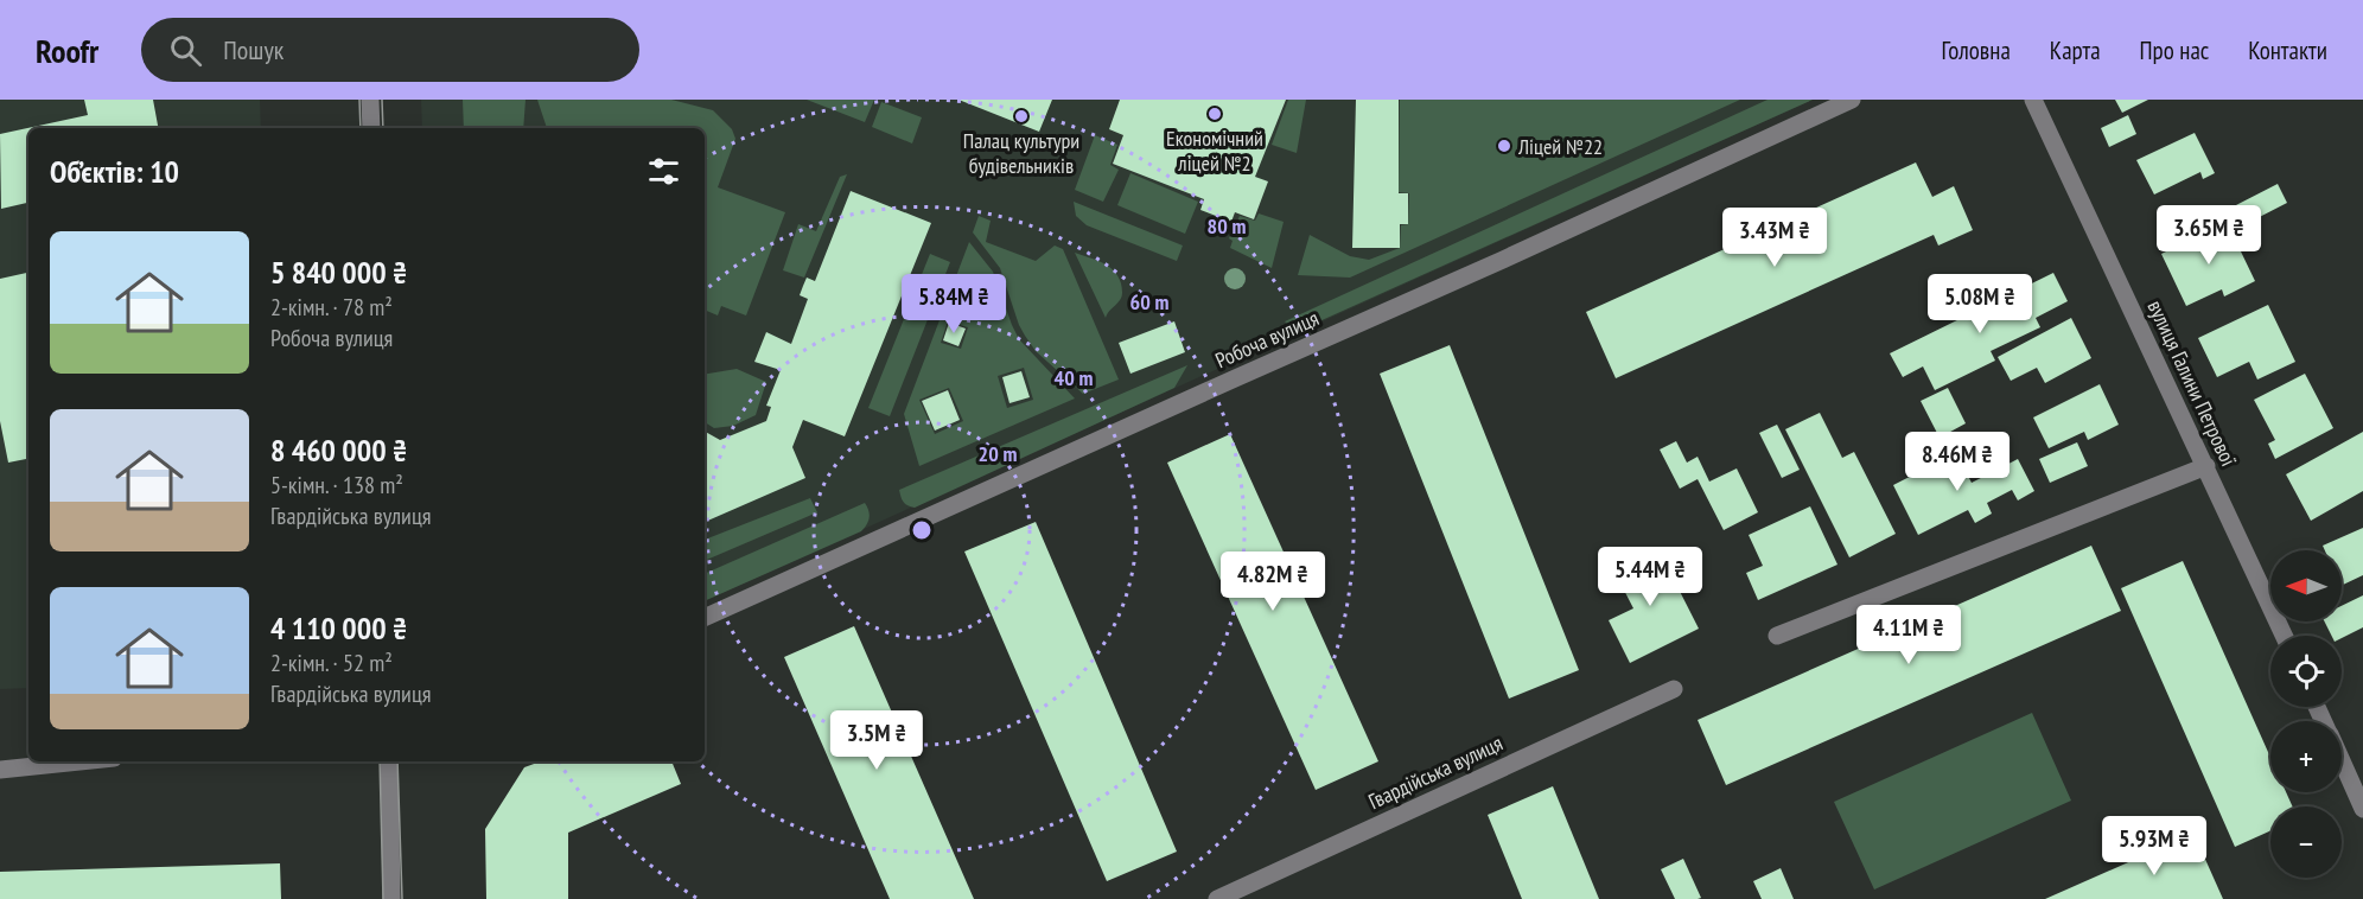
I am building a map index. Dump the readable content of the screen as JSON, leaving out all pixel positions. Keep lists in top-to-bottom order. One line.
{"streets":{"street":["Робоча вулиця","вулиця Галини Петрової","Гвардійська вулиця"]},"places":["Економічний ліцей №2","Палац культури будівельників","Ліцей №22"],"north":"left","page":{"header":"Roofr","search":"Пошук","nav":["Головна","Карта","Про нас","Контакти"],"heading":"Об’єктів: 10","price":["3.65M ₴","3.43M ₴","5.84M ₴","5.08M ₴","8.46M ₴","5.44M ₴","4.82M ₴","4.11M ₴","3.5M ₴","5.93M ₴"],"list":[{"name":"5 840 000 ₴","note":"2-кімн. · 78 m² · Робоча вулиця"},{"name":"8 460 000 ₴","note":"5-кімн. · 138 m² · Гвардійська вулиця"},{"name":"4 110 000 ₴","note":"2-кімн. · 52 m² · Гвардійська вулиця"}],"map_buttons":["+","−"]},"rings":["80 m","60 m","40 m","20 m"]}
